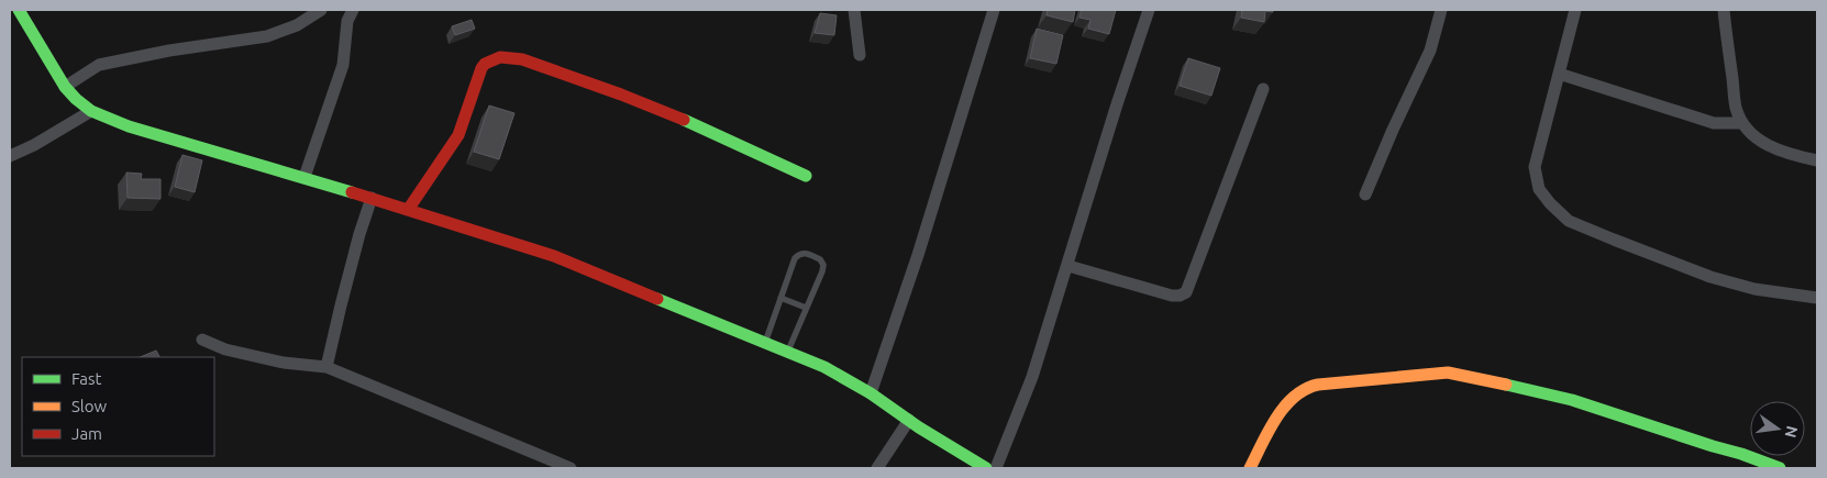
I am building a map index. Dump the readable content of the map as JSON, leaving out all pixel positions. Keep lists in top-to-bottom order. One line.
{"legend":["Fast","Slow","Jam"],"north":"right"}
